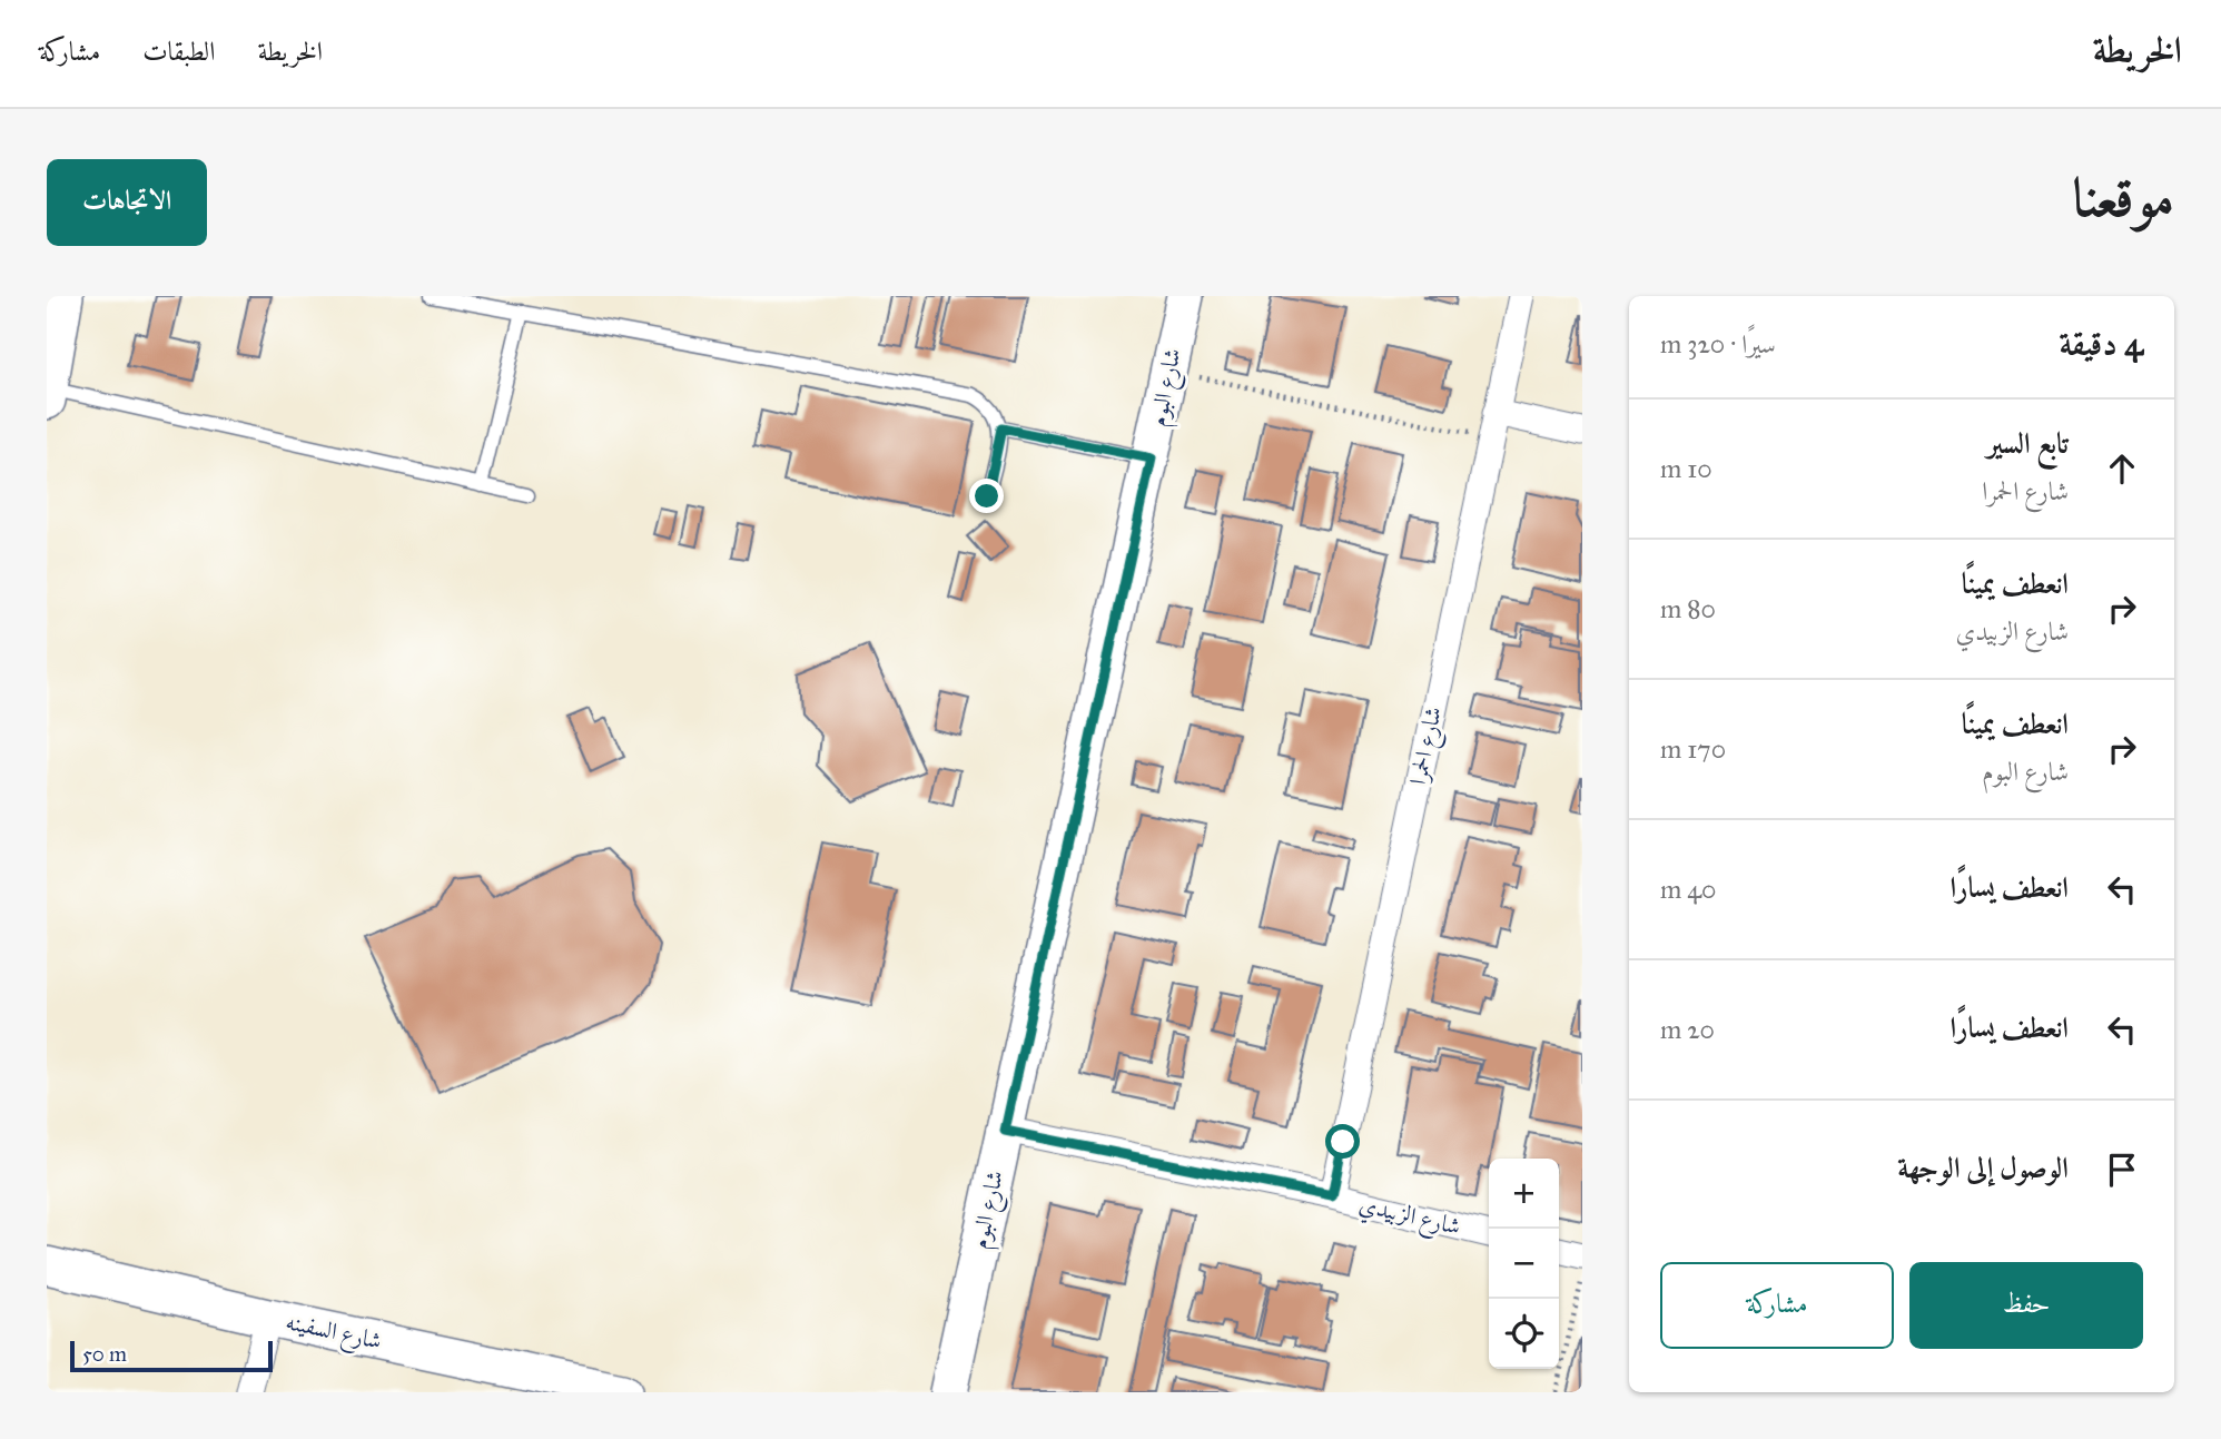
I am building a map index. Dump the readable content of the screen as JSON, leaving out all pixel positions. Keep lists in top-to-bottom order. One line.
{"streets":{"street":["شارع البوم","شارع الحمرا","شارع الزبيدي","شارع السفينه"]},"crossings":[["شارع البوم","شارع الزبيدي"],["شارع الحمرا","شارع الزبيدي"]],"scale_bar":"50 m","page":{"header":"الخريطة","nav":["الخريطة","الطبقات","مشاركة"],"title":"موقعنا","buttons":["الاتجاهات",["حفظ","مشاركة"]],"heading":["4 دقيقة","سيرًا · 320 m"],"list":[["تابع السير","شارع الحمرا","10 m"],["انعطف يمينًا","شارع الزبيدي","80 m"],["انعطف يمينًا","شارع البوم","170 m"],["انعطف يسارًا","40 m"],["انعطف يسارًا","20 m"],"الوصول إلى الوجهة"],"map_buttons":["+","−"],"scale":"50 m"}}
